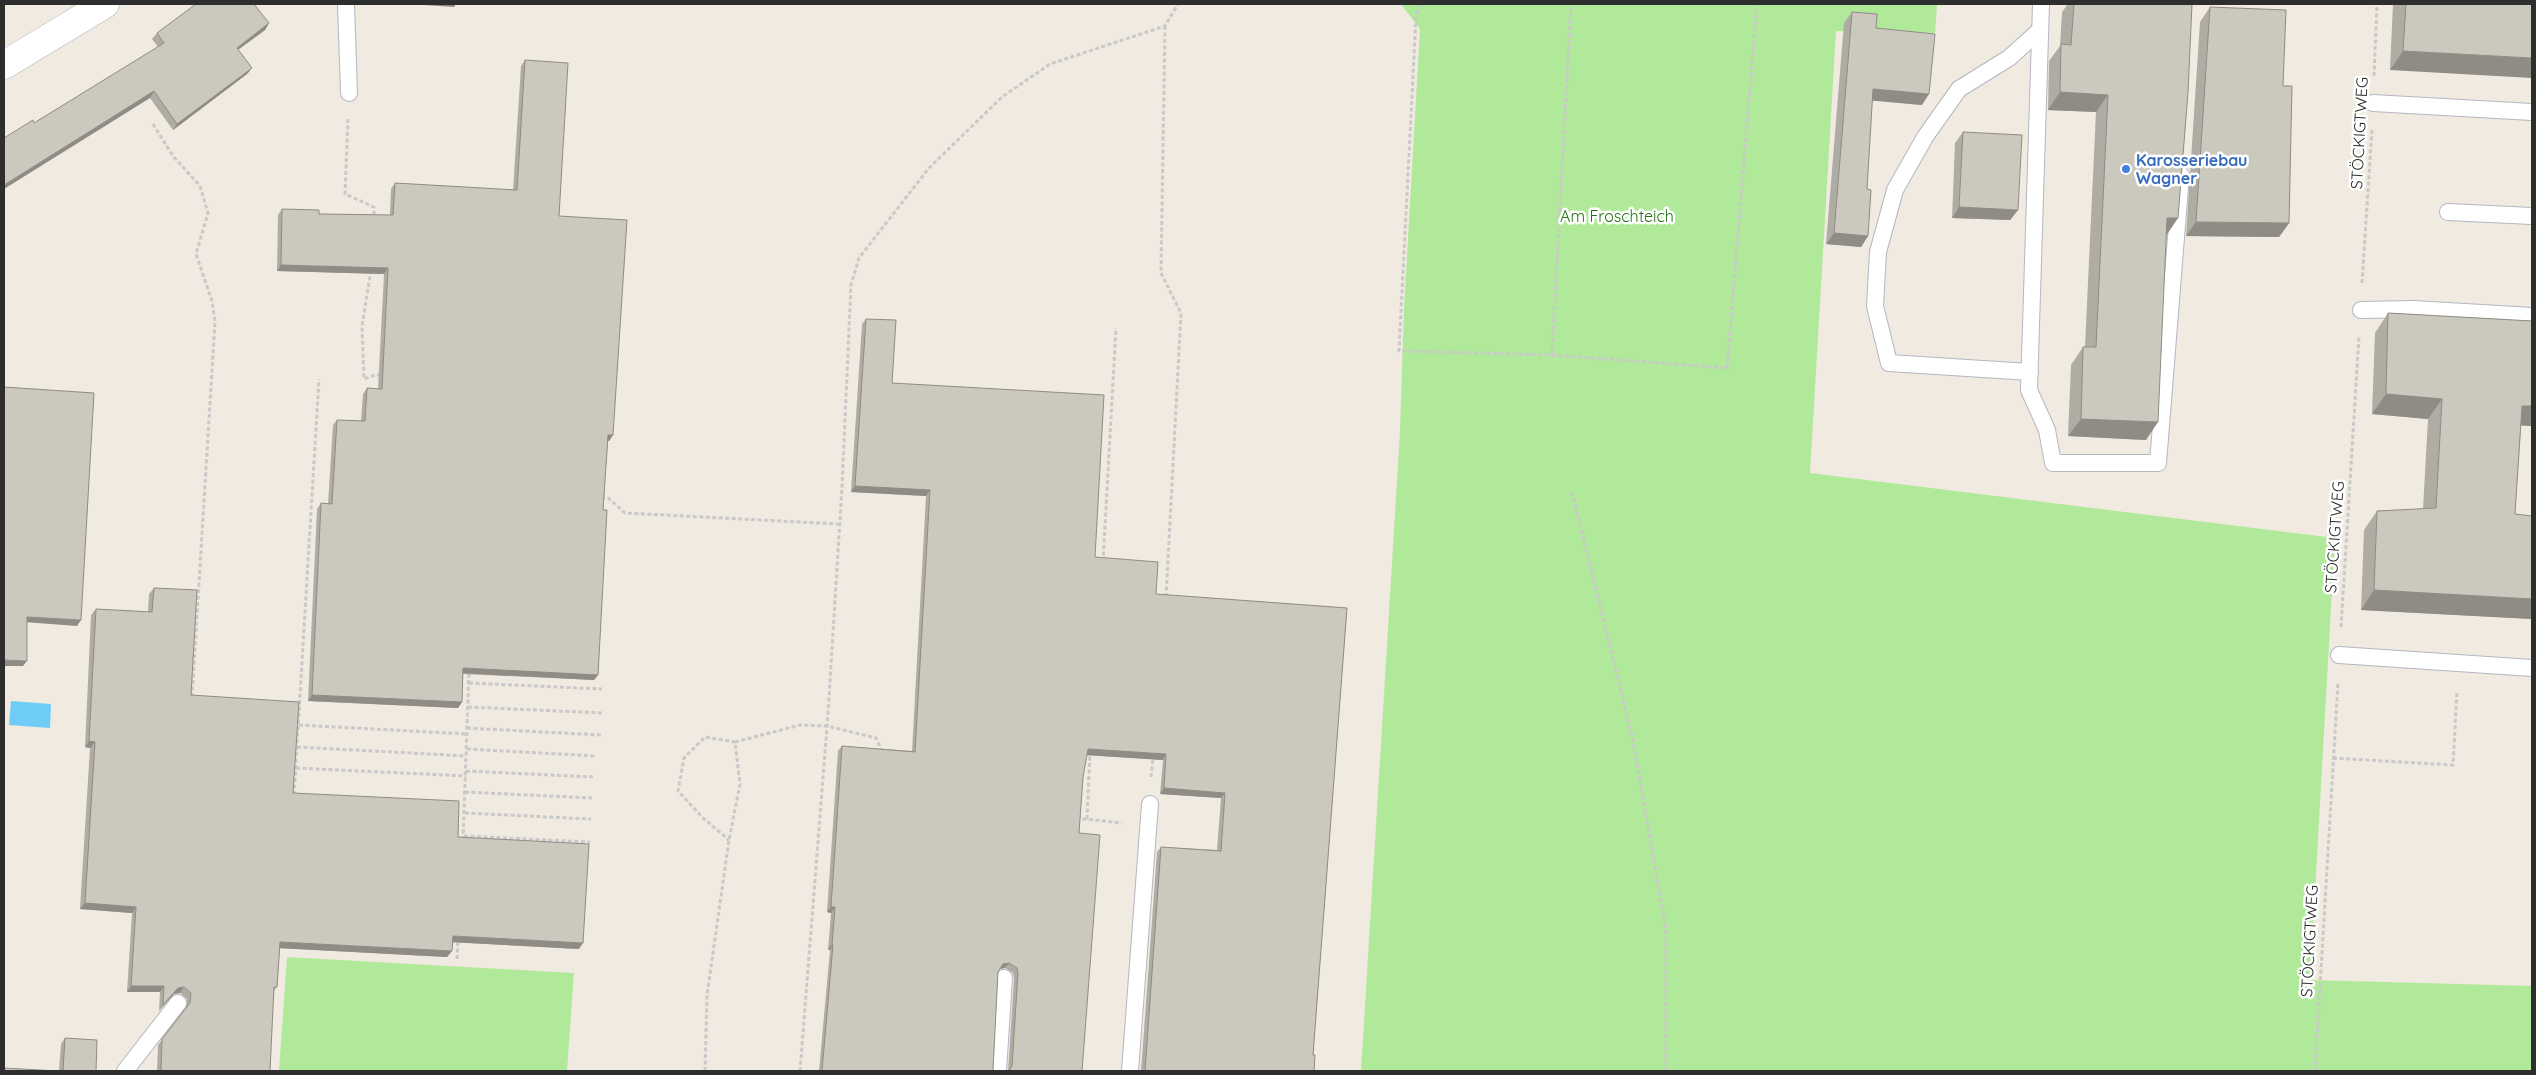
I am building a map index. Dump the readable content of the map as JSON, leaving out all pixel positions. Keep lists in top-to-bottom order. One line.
{"streets":{"path":["STÖCKIGTWEG"]},"parks":["Am Froschteich"],"places":["Karosseriebau Wagner"]}
